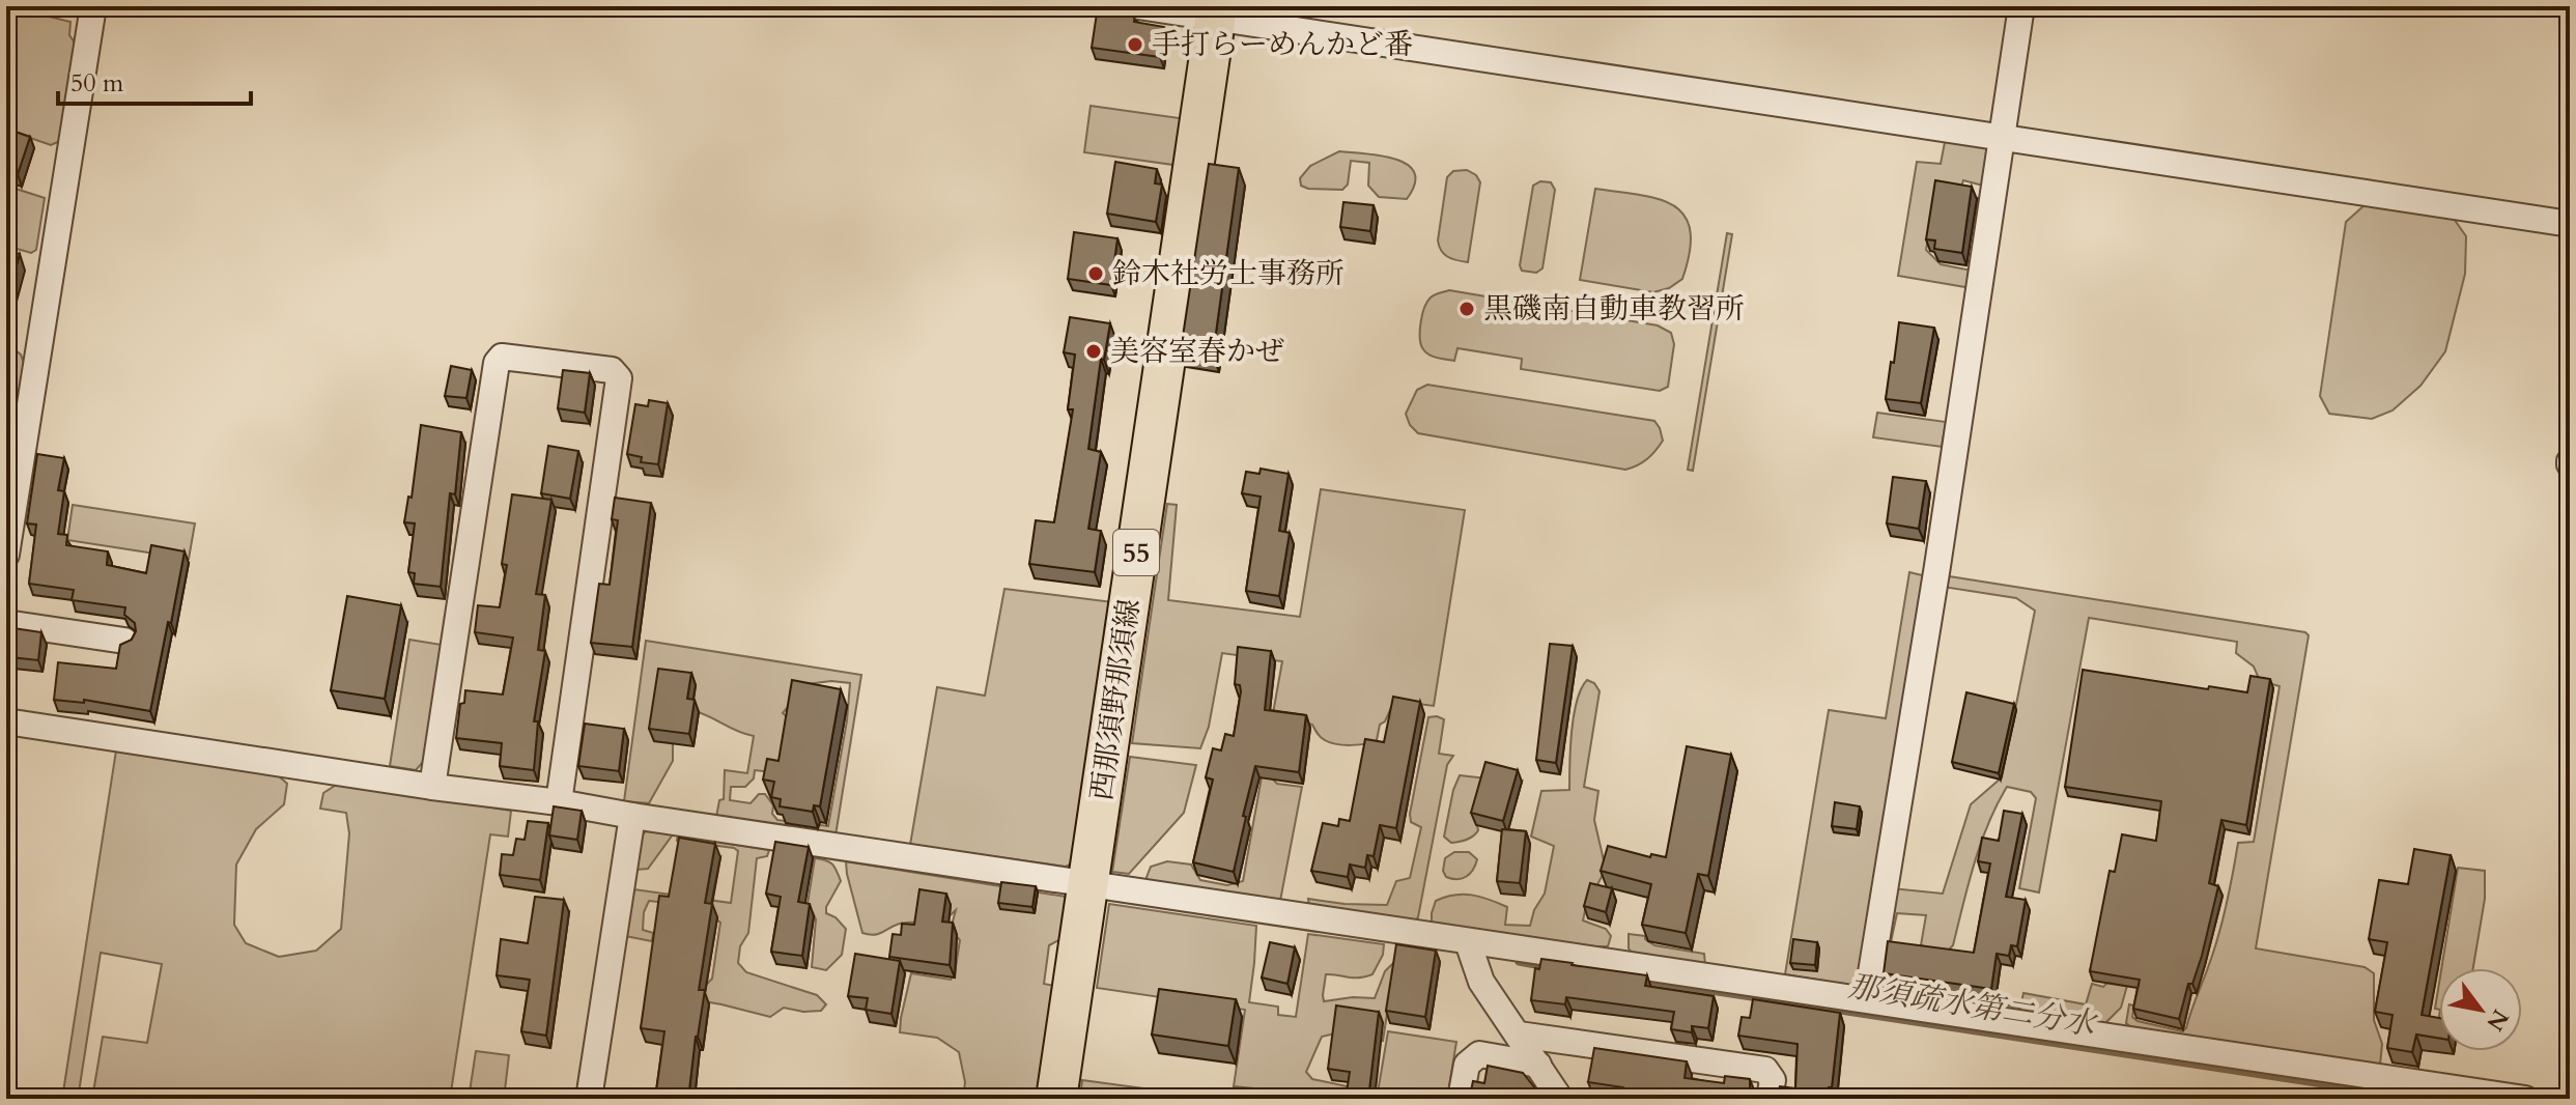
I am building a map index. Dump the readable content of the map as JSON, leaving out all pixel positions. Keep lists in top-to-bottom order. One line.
{"streets":{"main road":["55","西那須野那須線"]},"water":["那須疏水第二分水"],"places":["手打らーめんかど番","鈴木社労士事務所","黒磯南自動車教習所","美容室春かぜ"],"scale_bar":"50 m","north":"bottom right"}
